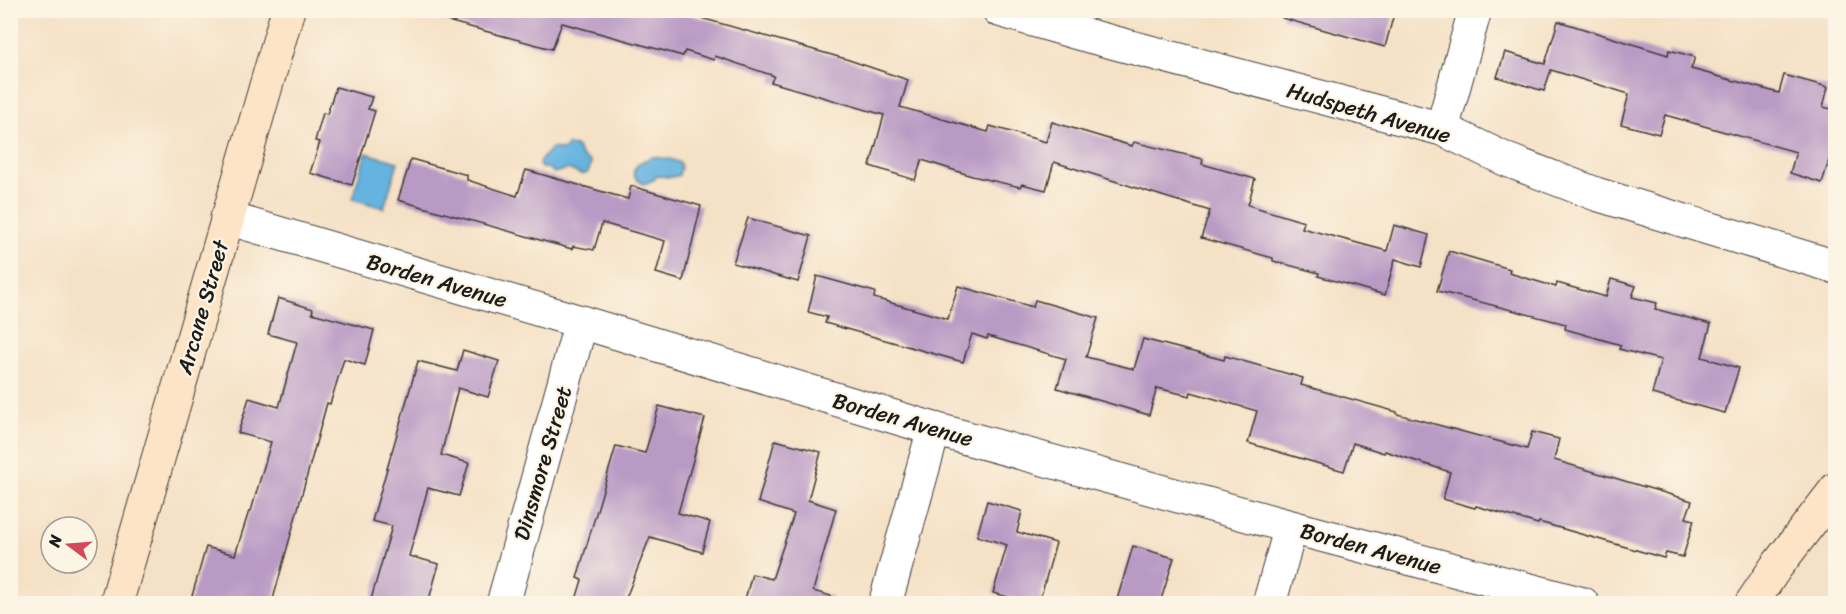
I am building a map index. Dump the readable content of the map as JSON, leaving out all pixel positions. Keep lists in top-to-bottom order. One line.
{"streets":{"street":["Hudspeth Avenue","Borden Avenue","Arcane Street","Dinsmore Street"]},"crossings":[["Borden Avenue","Arcane Street"],["Borden Avenue","Dinsmore Street"]],"north":"left"}
